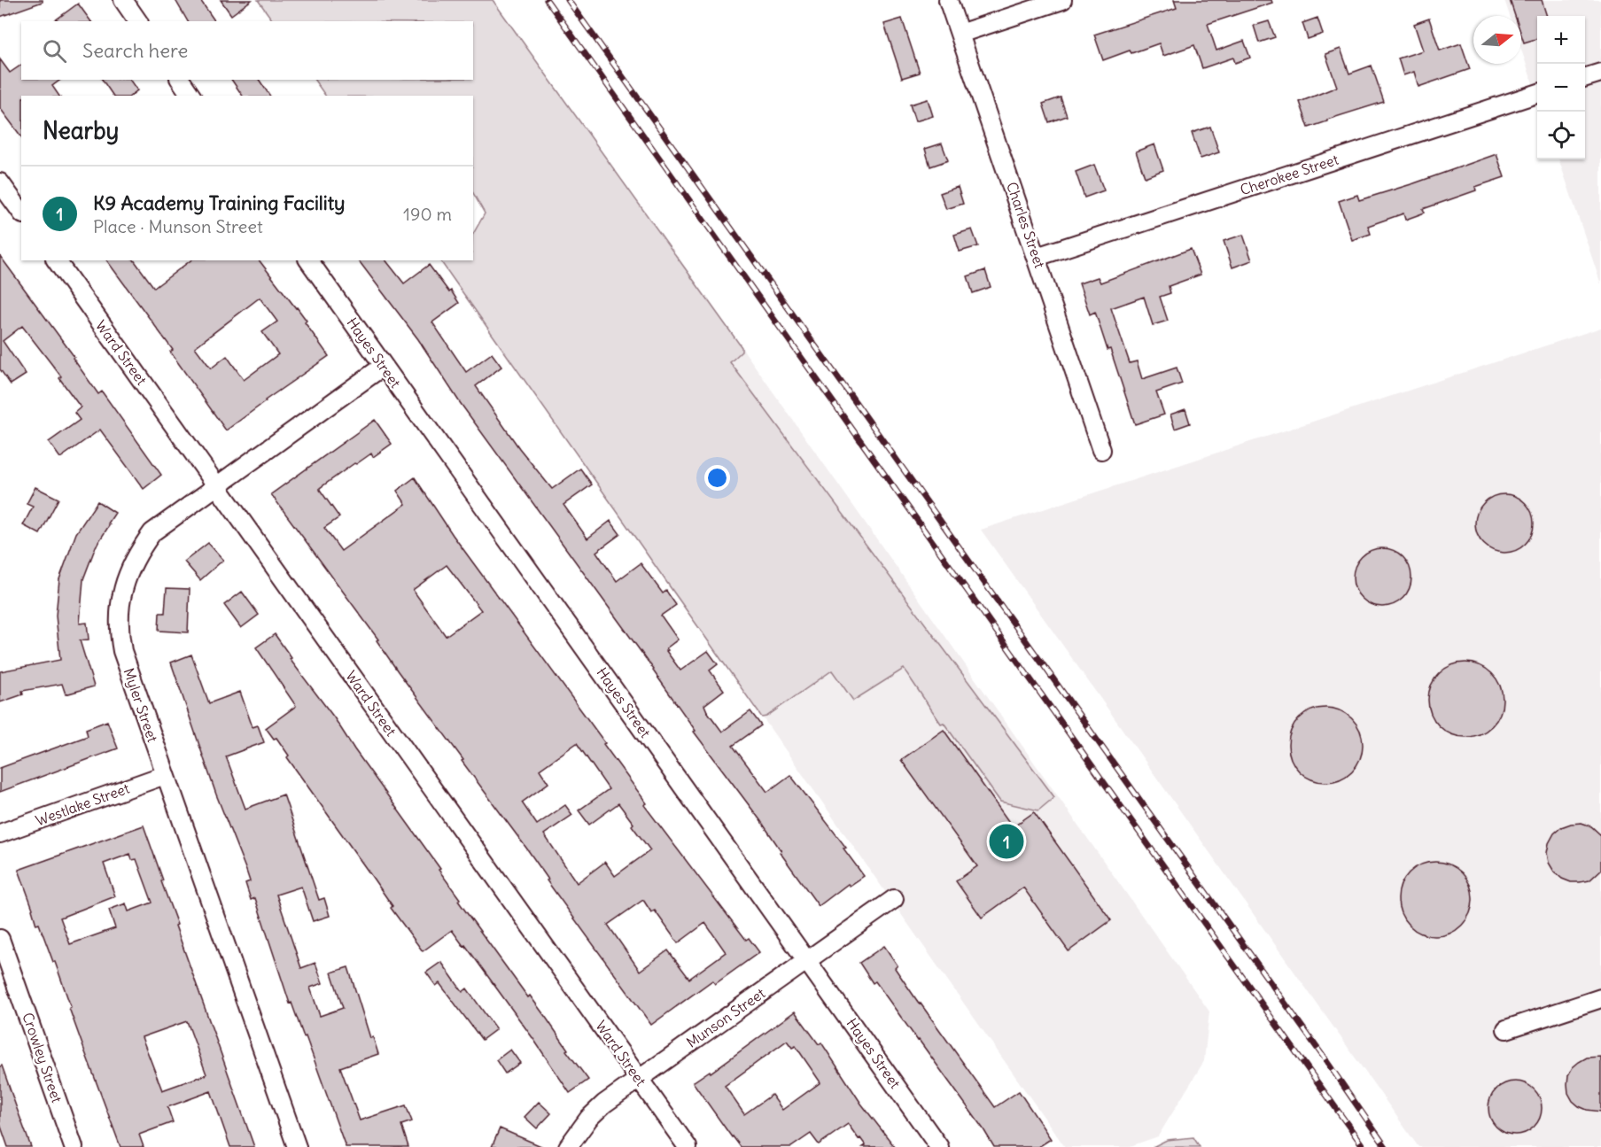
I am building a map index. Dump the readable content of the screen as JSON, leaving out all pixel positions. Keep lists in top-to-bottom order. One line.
{"streets":{"street":["Cherokee Street","Charles Street","Ward Street","Hayes Street","Myler Street","Westlake Street","Munson Street","Crowley Street"]},"crossings":[["Cherokee Street","Charles Street"],["Ward Street","Myler Street"],["Ward Street","Munson Street"],["Hayes Street","Myler Street"],["Hayes Street","Munson Street"],["Myler Street","Westlake Street"]],"north":"right","page":{"map_buttons":["+","−"],"search":"Search here","heading":"Nearby","list":[{"mark":"1","name":"K9 Academy Training Facility","note":"Place · Munson Street","value":"190 m"}],"pins":"1"}}
